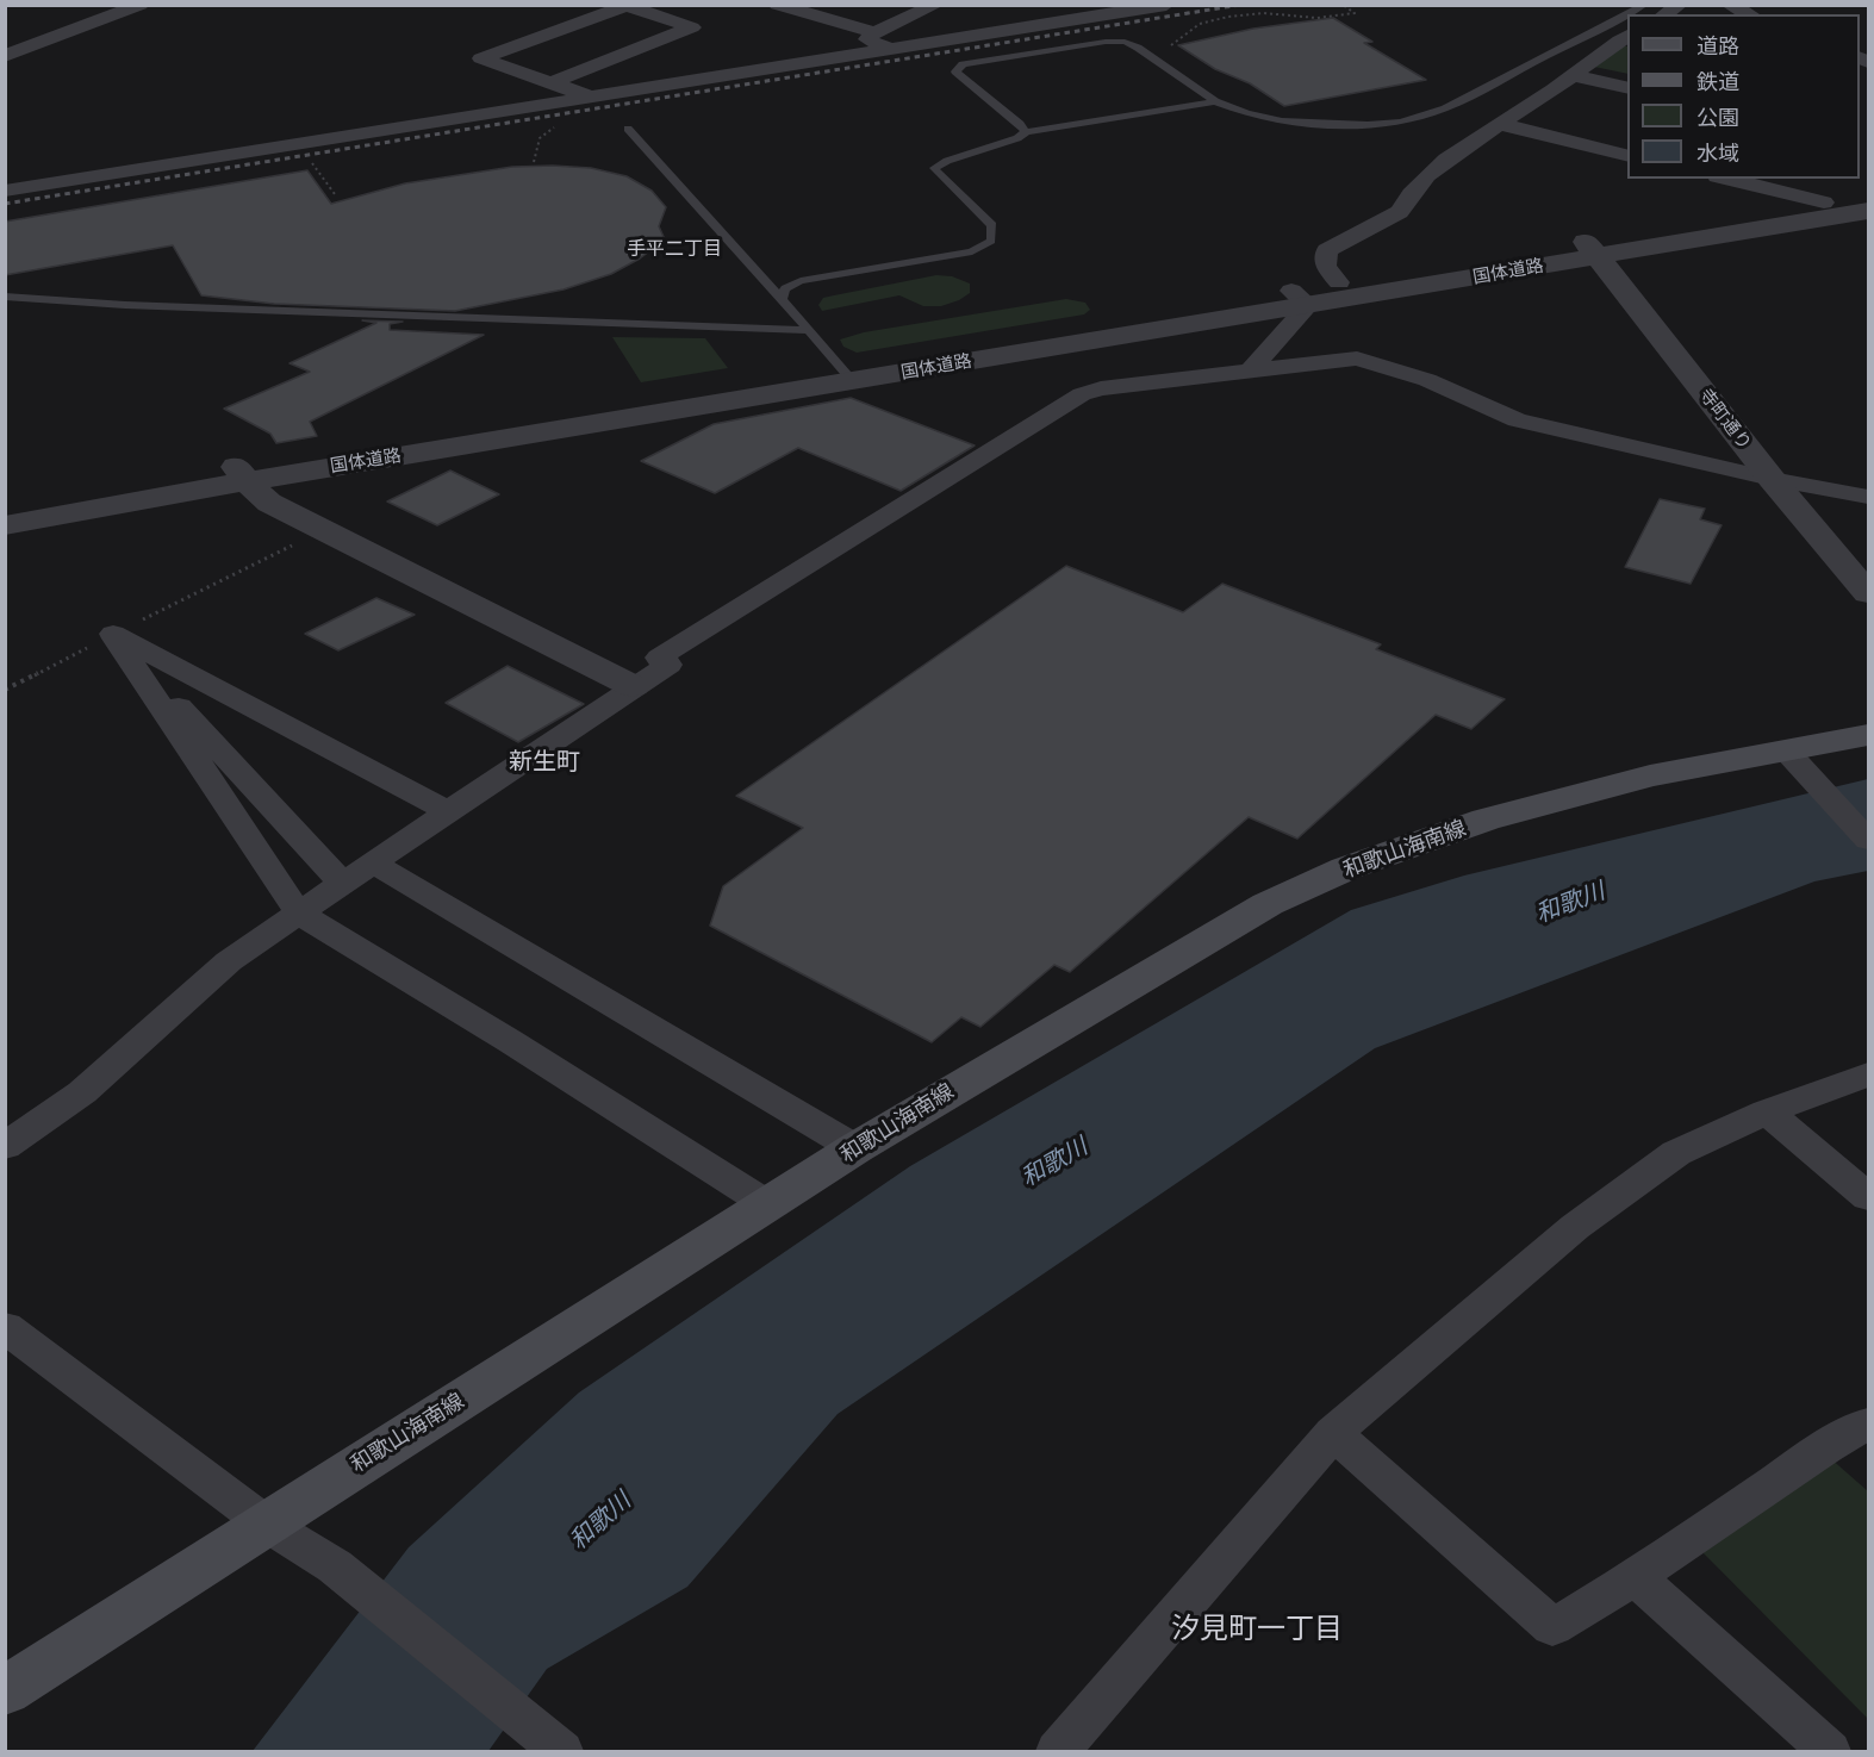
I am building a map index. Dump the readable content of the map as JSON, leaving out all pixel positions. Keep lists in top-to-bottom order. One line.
{"streets":{"main road":["和歌山海南線"],"street":["国体道路","寺町通り"]},"crossings":[["国体道路","寺町通り"]],"districts":["手平二丁目","新生町","汐見町一丁目"],"water":["和歌川"],"legend":["道路","鉄道","公園","水域"]}
